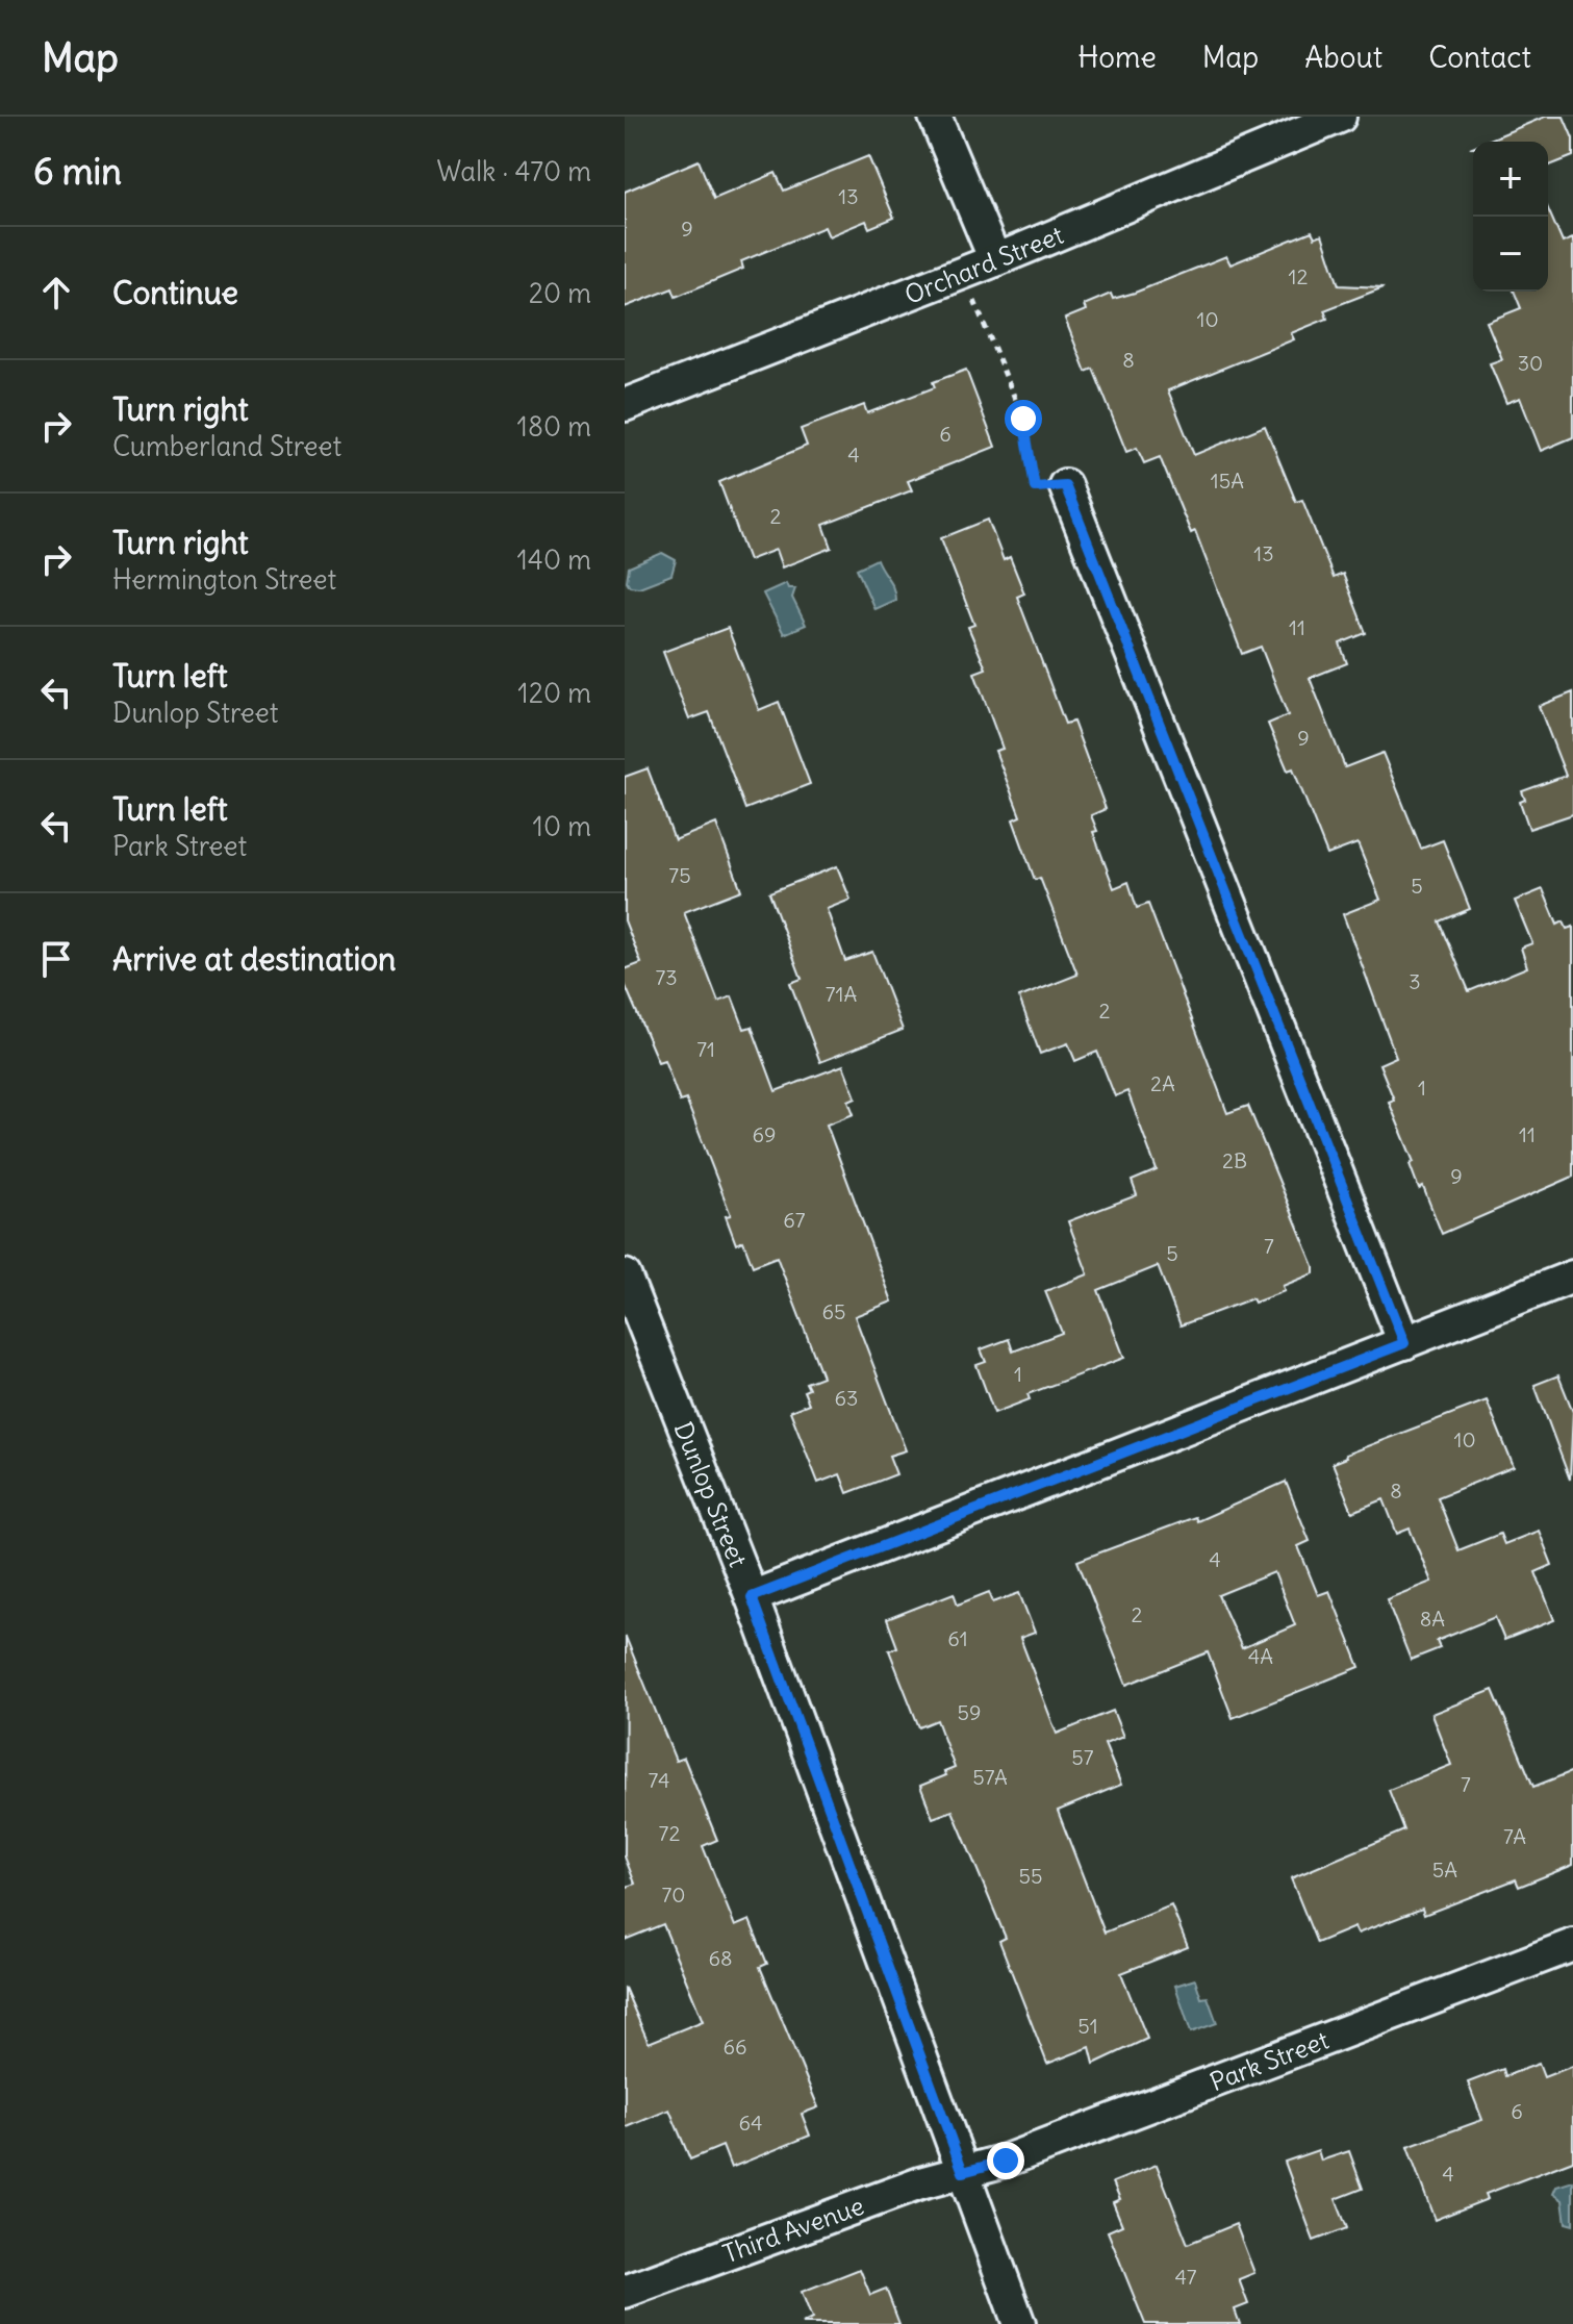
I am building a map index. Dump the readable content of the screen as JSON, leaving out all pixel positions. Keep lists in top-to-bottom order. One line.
{"streets":{"street":["Orchard Street","Dunlop Street","Park Street","Third Avenue"]},"crossings":[["Dunlop Street","Park Street"],["Dunlop Street","Third Avenue"],["Park Street","Third Avenue"]],"house_numbers":["13","9","12","10","8","30","6","4","15A","2","13","11","9","75","5","73","3","71A","2","71","2A","1","69","11","2B","9","67","7","5","65","1","63","10","8","4","2","8A","61","4A","59","57","57A","74","7","72","7A","5A","55","70","68","51","66","6","64","4","47"],"page":{"header":"Map","nav":["Home","Map","About","Contact"],"heading":["6 min","Walk · 470 m"],"map_buttons":["+","−"],"list":[["Continue","20 m"],["Turn right","Cumberland Street","180 m"],["Turn right","Hermington Street","140 m"],["Turn left","Dunlop Street","120 m"],["Turn left","Park Street","10 m"],"Arrive at destination"]}}
